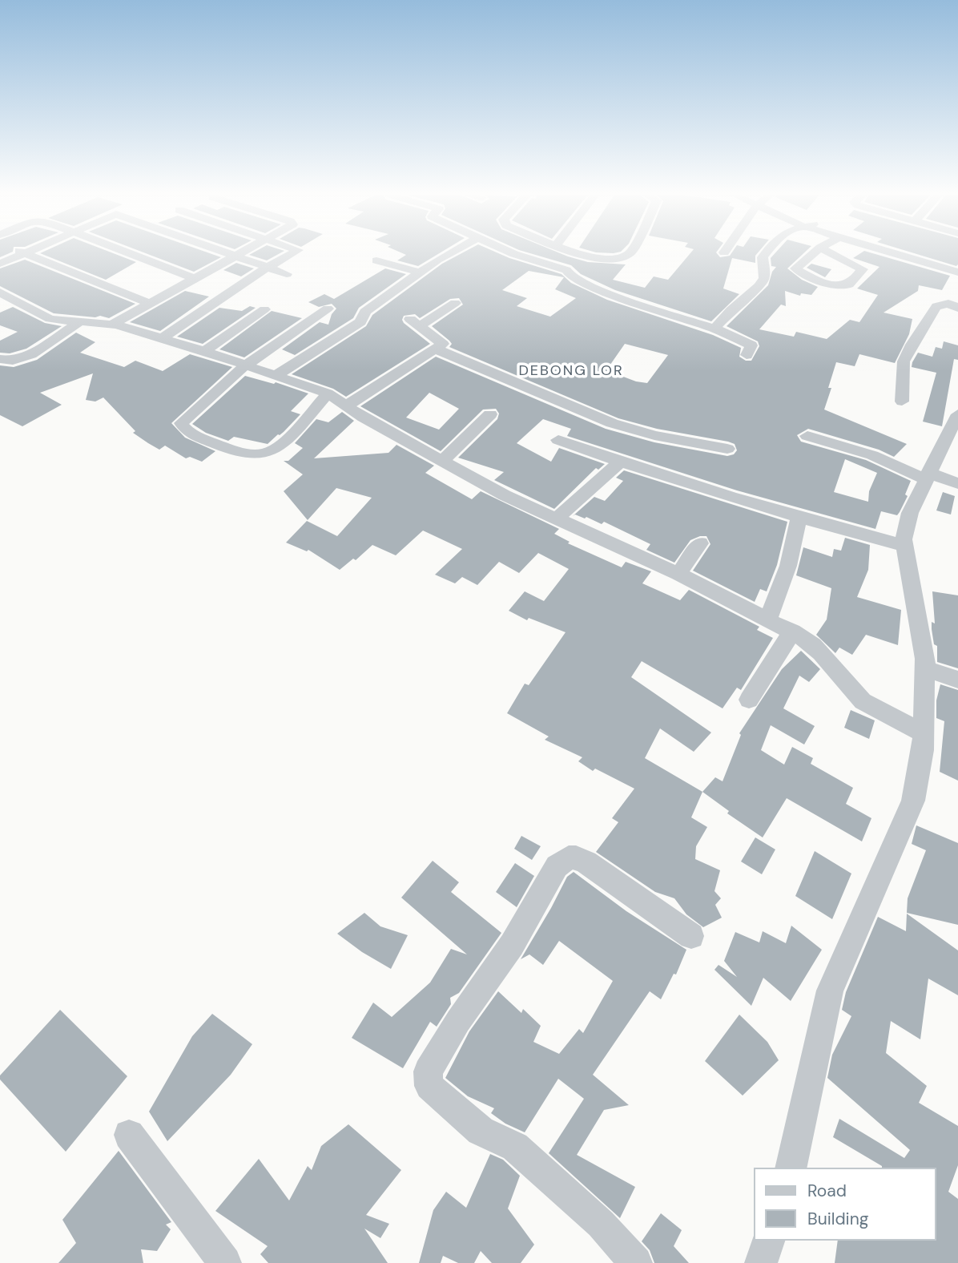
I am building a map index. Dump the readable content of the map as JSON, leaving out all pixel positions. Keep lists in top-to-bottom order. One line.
{"districts":["DEBONG LOR"],"legend":["Road","Building"]}
